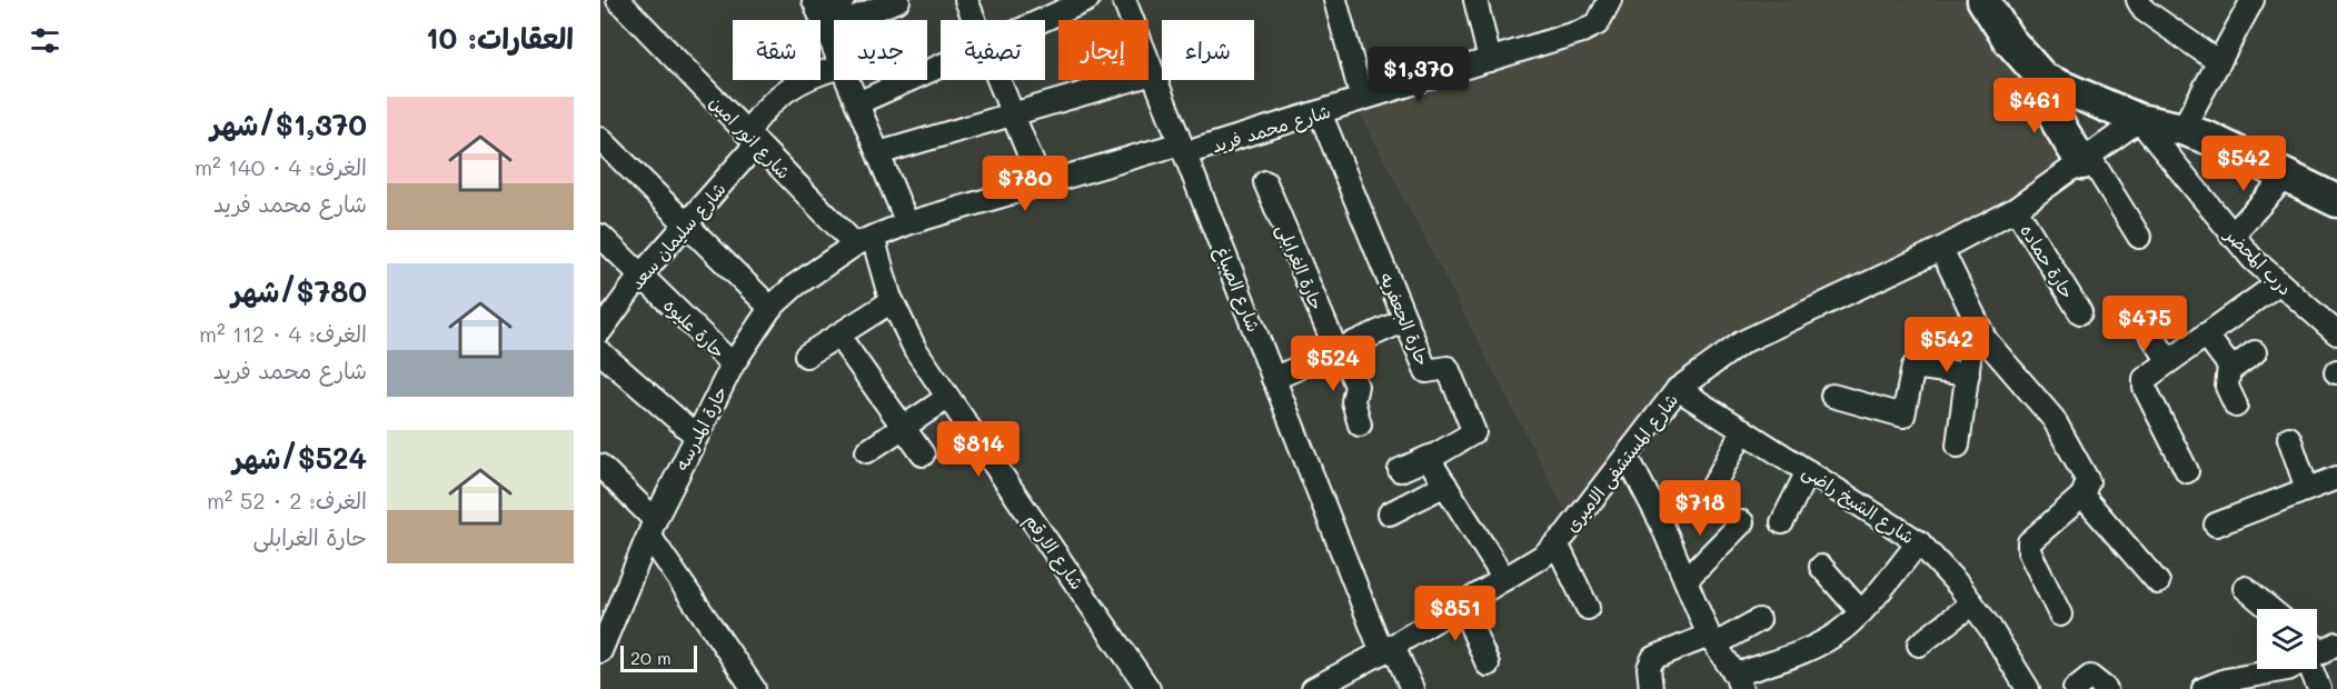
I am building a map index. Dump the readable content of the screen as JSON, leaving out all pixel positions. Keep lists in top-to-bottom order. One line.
{"streets":{"street":["شارع محمد فريد","شارع انور امين","شارع سليمان سعد","حارة حماده","درب المحضر","حارة الغرابلى","شارع الصباغ","حارة الجعفريه","حارة عليوه","حارة المدرسه","شارع المستشفى الاميرى","شارع الشيخ راضى","شارع الارقم"]},"crossings":[["شارع محمد فريد","شارع انور امين"],["شارع محمد فريد","شارع الصباغ"],["شارع محمد فريد","حارة الجعفريه"],["شارع محمد فريد","حارة المدرسه"],["شارع محمد فريد","شارع الارقم"],["شارع انور امين","شارع سليمان سعد"],["شارع انور امين","حارة المدرسه"],["شارع انور امين","شارع الارقم"],["شارع سليمان سعد","حارة عليوه"],["حارة حماده","شارع المستشفى الاميرى"],["درب المحضر","شارع المستشفى الاميرى"],["شارع الصباغ","شارع المستشفى الاميرى"],["حارة عليوه","حارة المدرسه"],["حارة المدرسه","شارع الارقم"],["شارع المستشفى الاميرى","شارع الشيخ راضى"]],"scale_bar":"20 m","page":{"heading":"العقارات: 10","chip":["شراء","إيجار","تصفية","جديد","شقة"],"price":["$1,370","$461","$542","$780","$475","$542","$524","$814","$718","$851"],"list":[{"name":"$1,370/شهر","note":"الغرف: 4 · 140 m² · شارع محمد فريد"},{"name":"$780/شهر","note":"الغرف: 4 · 112 m² · شارع محمد فريد"},{"name":"$524/شهر","note":"الغرف: 2 · 52 m² · حارة الغرابلى"}],"scale":"20 m"}}
